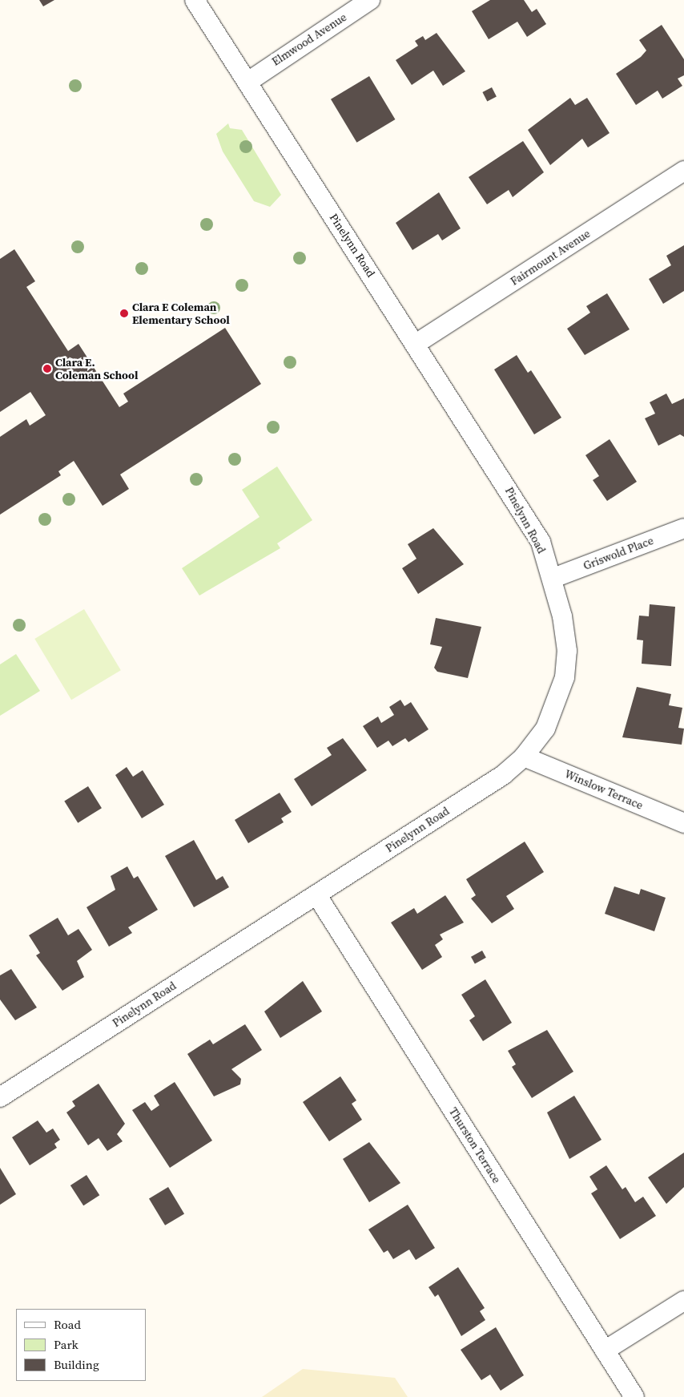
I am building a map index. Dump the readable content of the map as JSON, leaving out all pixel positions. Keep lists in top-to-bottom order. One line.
{"streets":{"street":["Elmwood Avenue","Pinelynn Road","Fairmount Avenue","Griswold Place","Winslow Terrace","Thurston Terrace"]},"crossings":[["Elmwood Avenue","Pinelynn Road"],["Pinelynn Road","Fairmount Avenue"],["Pinelynn Road","Griswold Place"],["Pinelynn Road","Winslow Terrace"],["Pinelynn Road","Thurston Terrace"]],"places":["Clara E Coleman Elementary School","Clara E. Coleman School"],"legend":["Road","Park","Building"]}
